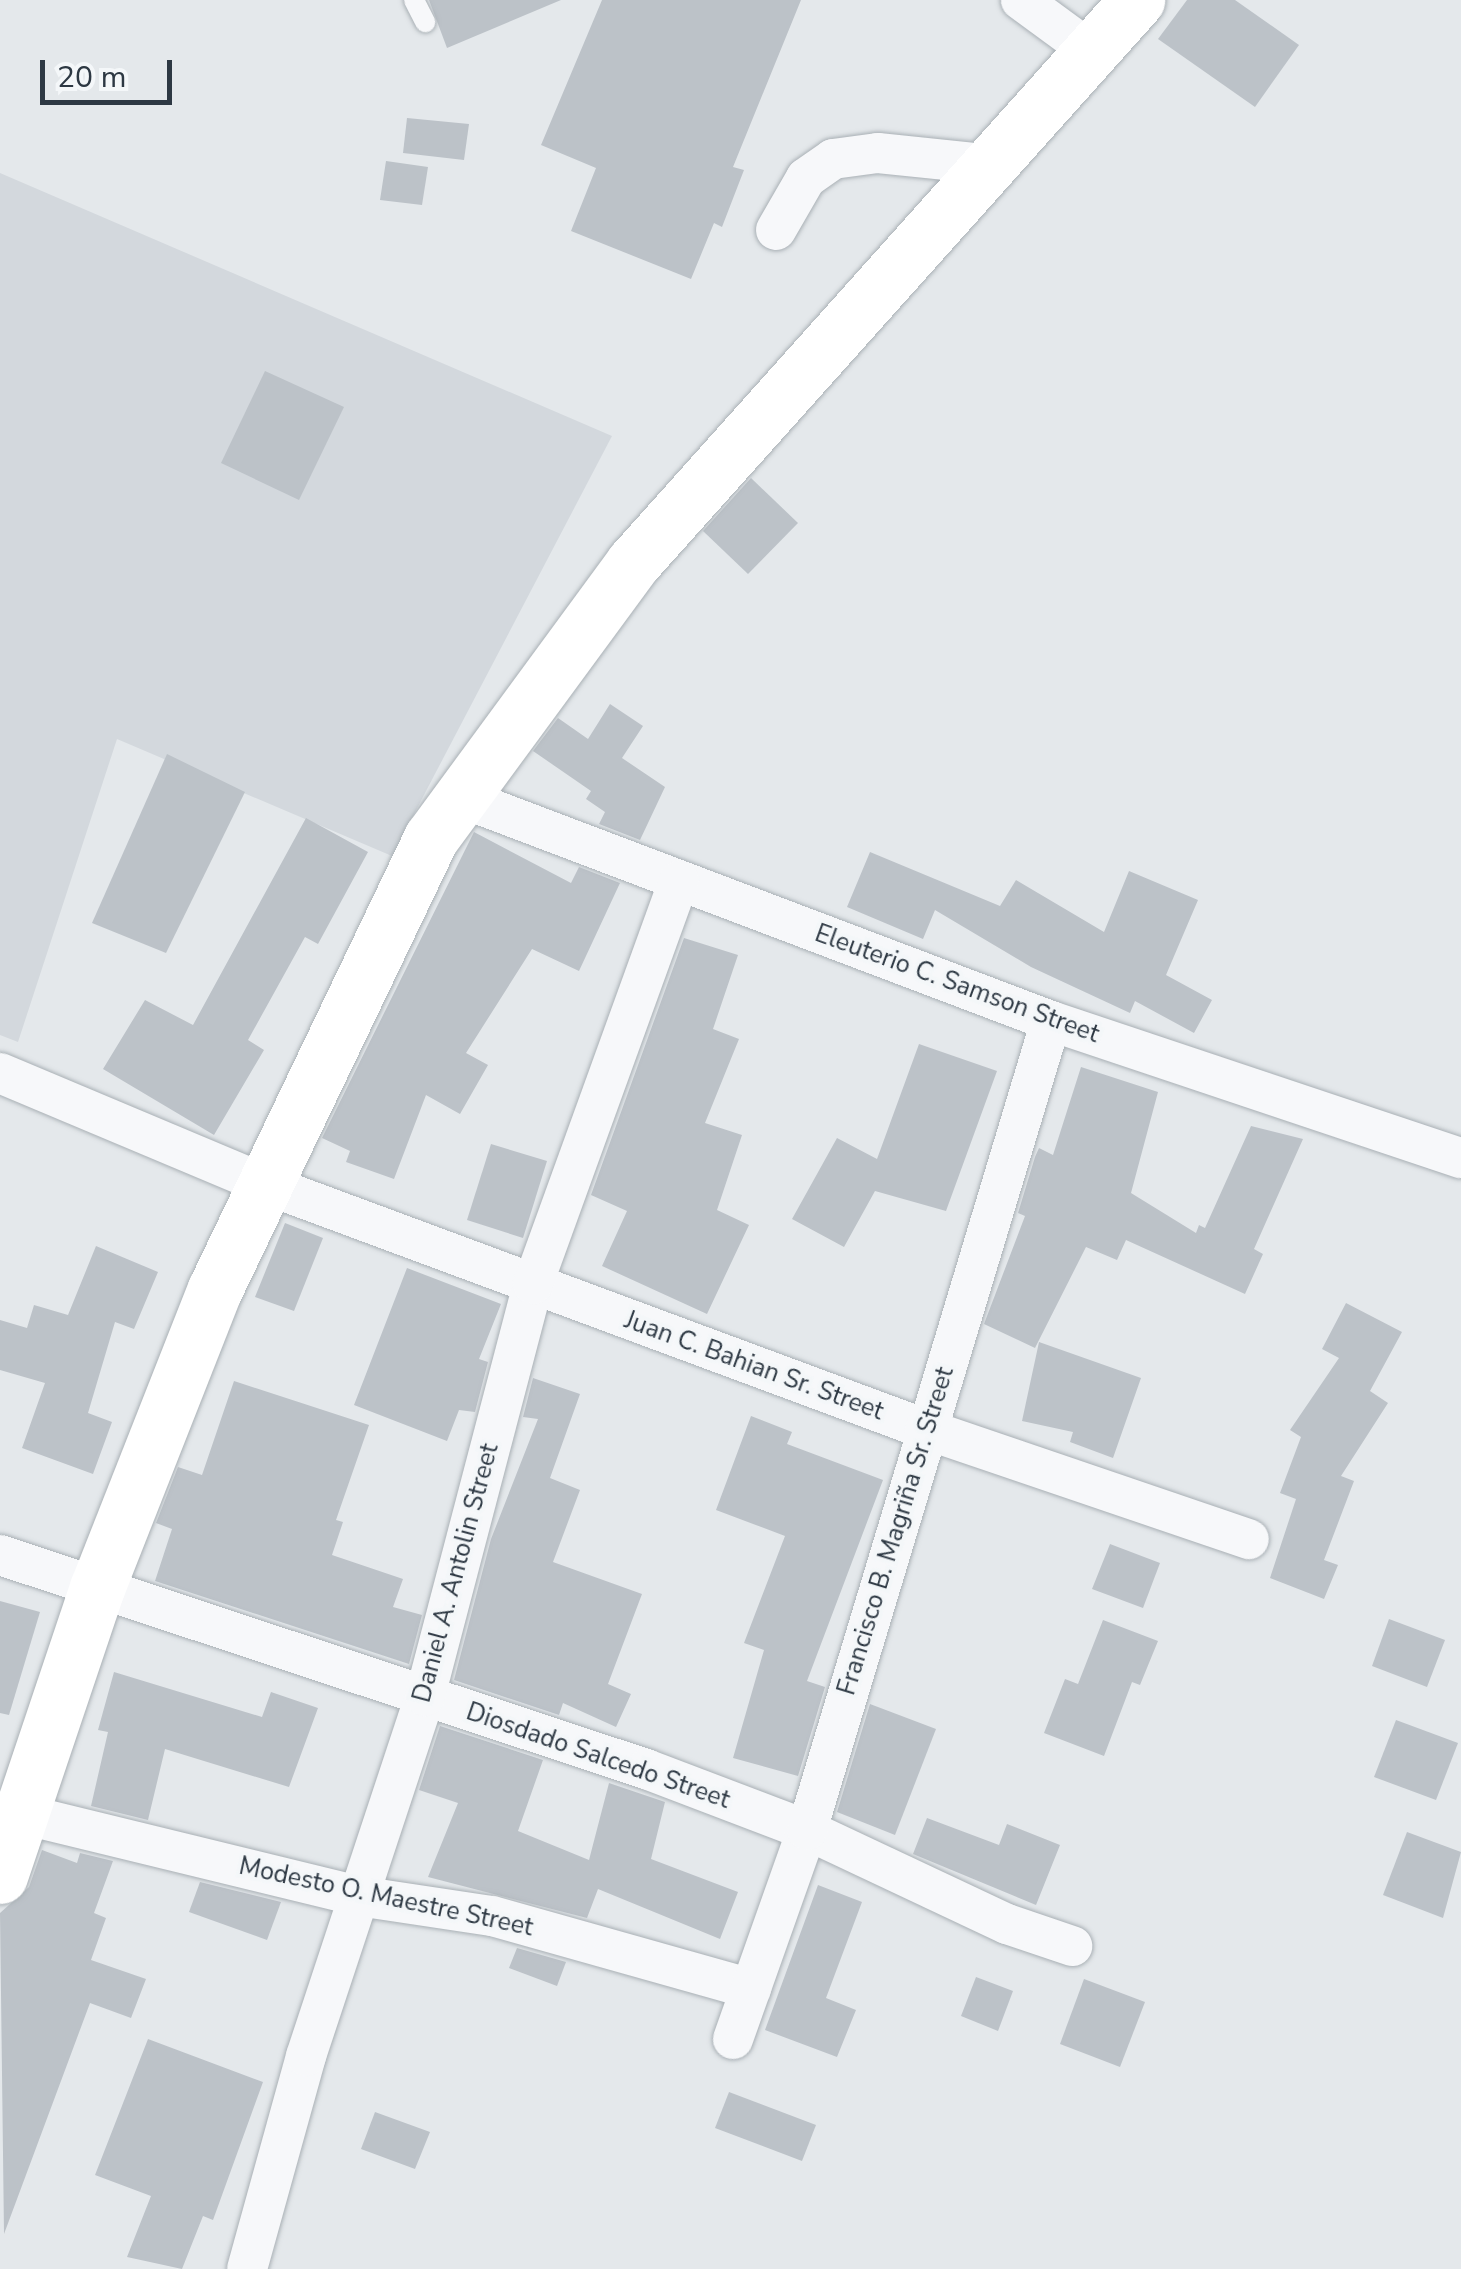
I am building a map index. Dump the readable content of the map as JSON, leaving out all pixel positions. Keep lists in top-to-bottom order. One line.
{"streets":{"street":["Eleuterio C. Samson Street","Juan C. Bahian Sr. Street","Francisco B. Magriña Sr. Street","Daniel A. Antolin Street","Diosdado Salcedo Street","Modesto O. Maestre Street"]},"crossings":[["Eleuterio C. Samson Street","Francisco B. Magriña Sr. Street"],["Eleuterio C. Samson Street","Daniel A. Antolin Street"],["Juan C. Bahian Sr. Street","Francisco B. Magriña Sr. Street"],["Juan C. Bahian Sr. Street","Daniel A. Antolin Street"],["Francisco B. Magriña Sr. Street","Diosdado Salcedo Street"],["Francisco B. Magriña Sr. Street","Modesto O. Maestre Street"],["Daniel A. Antolin Street","Diosdado Salcedo Street"],["Daniel A. Antolin Street","Modesto O. Maestre Street"]],"scale_bar":"20 m"}
